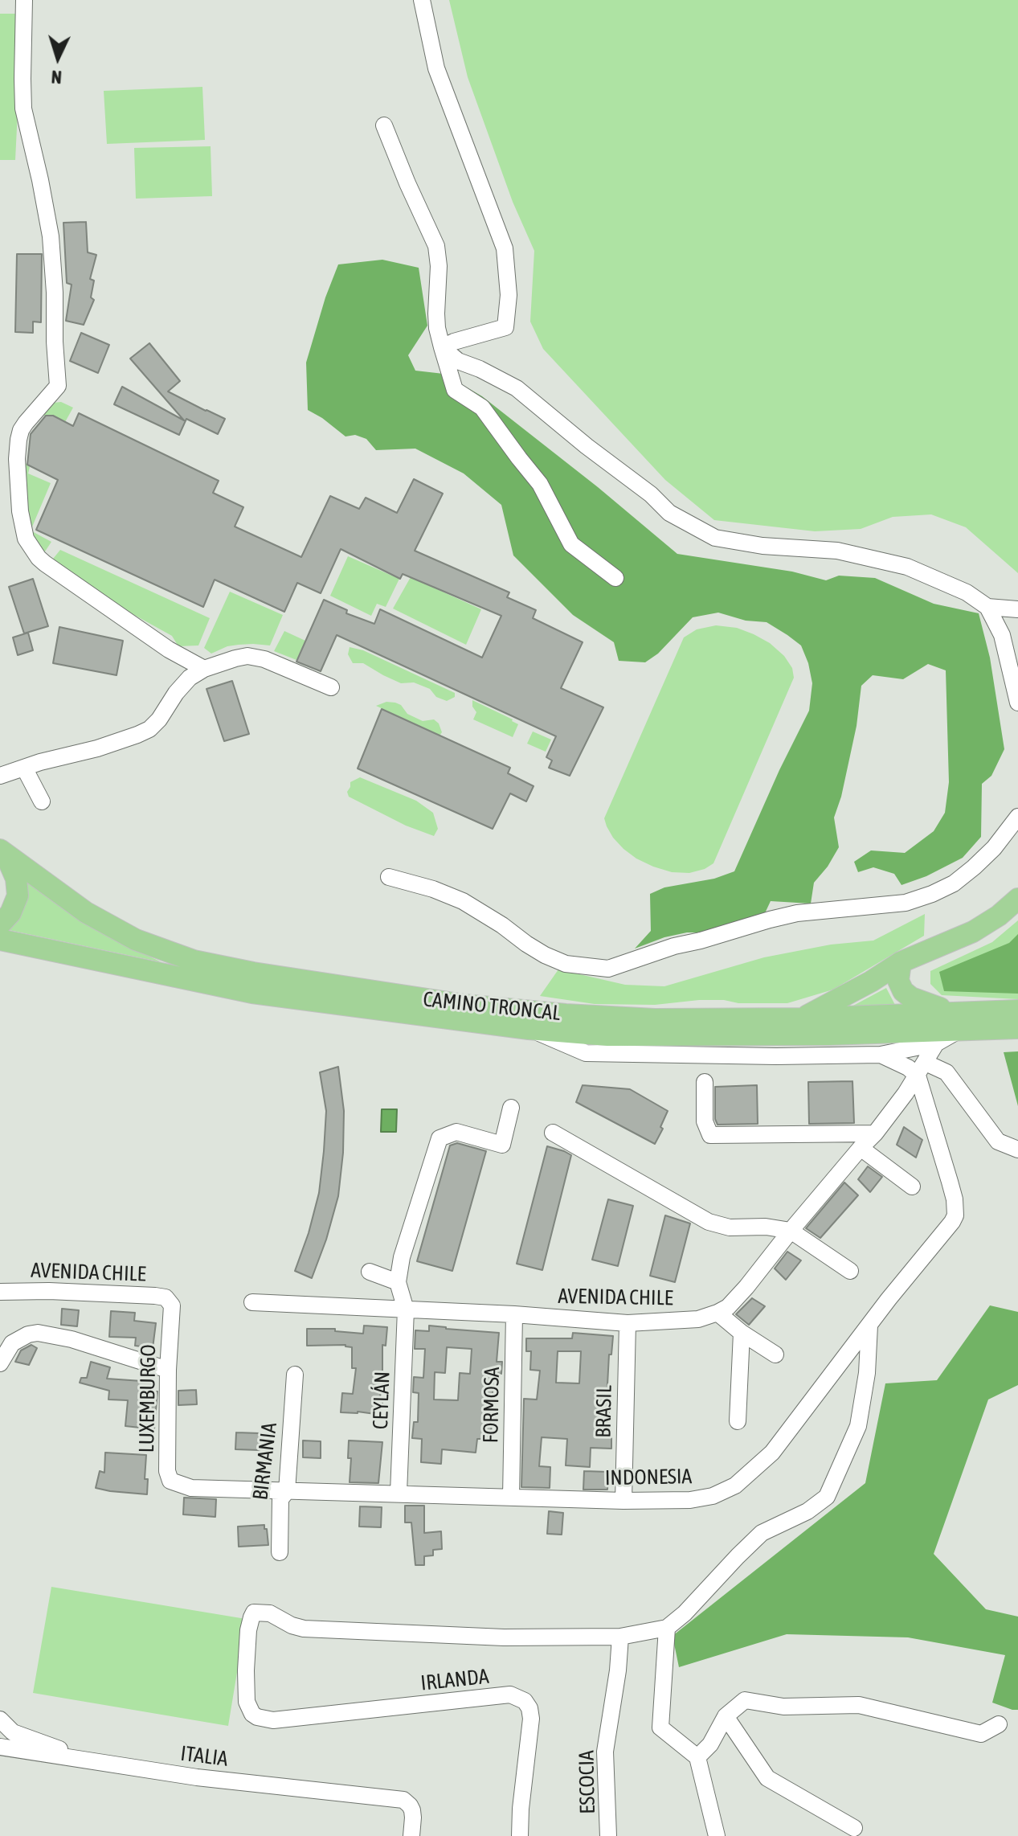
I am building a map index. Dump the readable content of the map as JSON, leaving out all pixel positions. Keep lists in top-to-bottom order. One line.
{"streets":{"main road":["CAMINO TRONCAL"],"street":["AVENIDA CHILE","LUXEMBURGO","CEYLÁN","FORMOSA","BRASIL","BIRMANIA","INDONESIA","IRLANDA","ITALIA","ESCOCIA"]},"crossings":[["CAMINO TRONCAL","AVENIDA CHILE"],["CAMINO TRONCAL","INDONESIA"],["AVENIDA CHILE","LUXEMBURGO"],["AVENIDA CHILE","CEYLÁN"],["AVENIDA CHILE","FORMOSA"],["AVENIDA CHILE","BRASIL"],["AVENIDA CHILE","INDONESIA"],["LUXEMBURGO","INDONESIA"],["CEYLÁN","INDONESIA"],["FORMOSA","INDONESIA"],["BRASIL","INDONESIA"],["BIRMANIA","INDONESIA"],["IRLANDA","ESCOCIA"]],"north":"bottom"}
